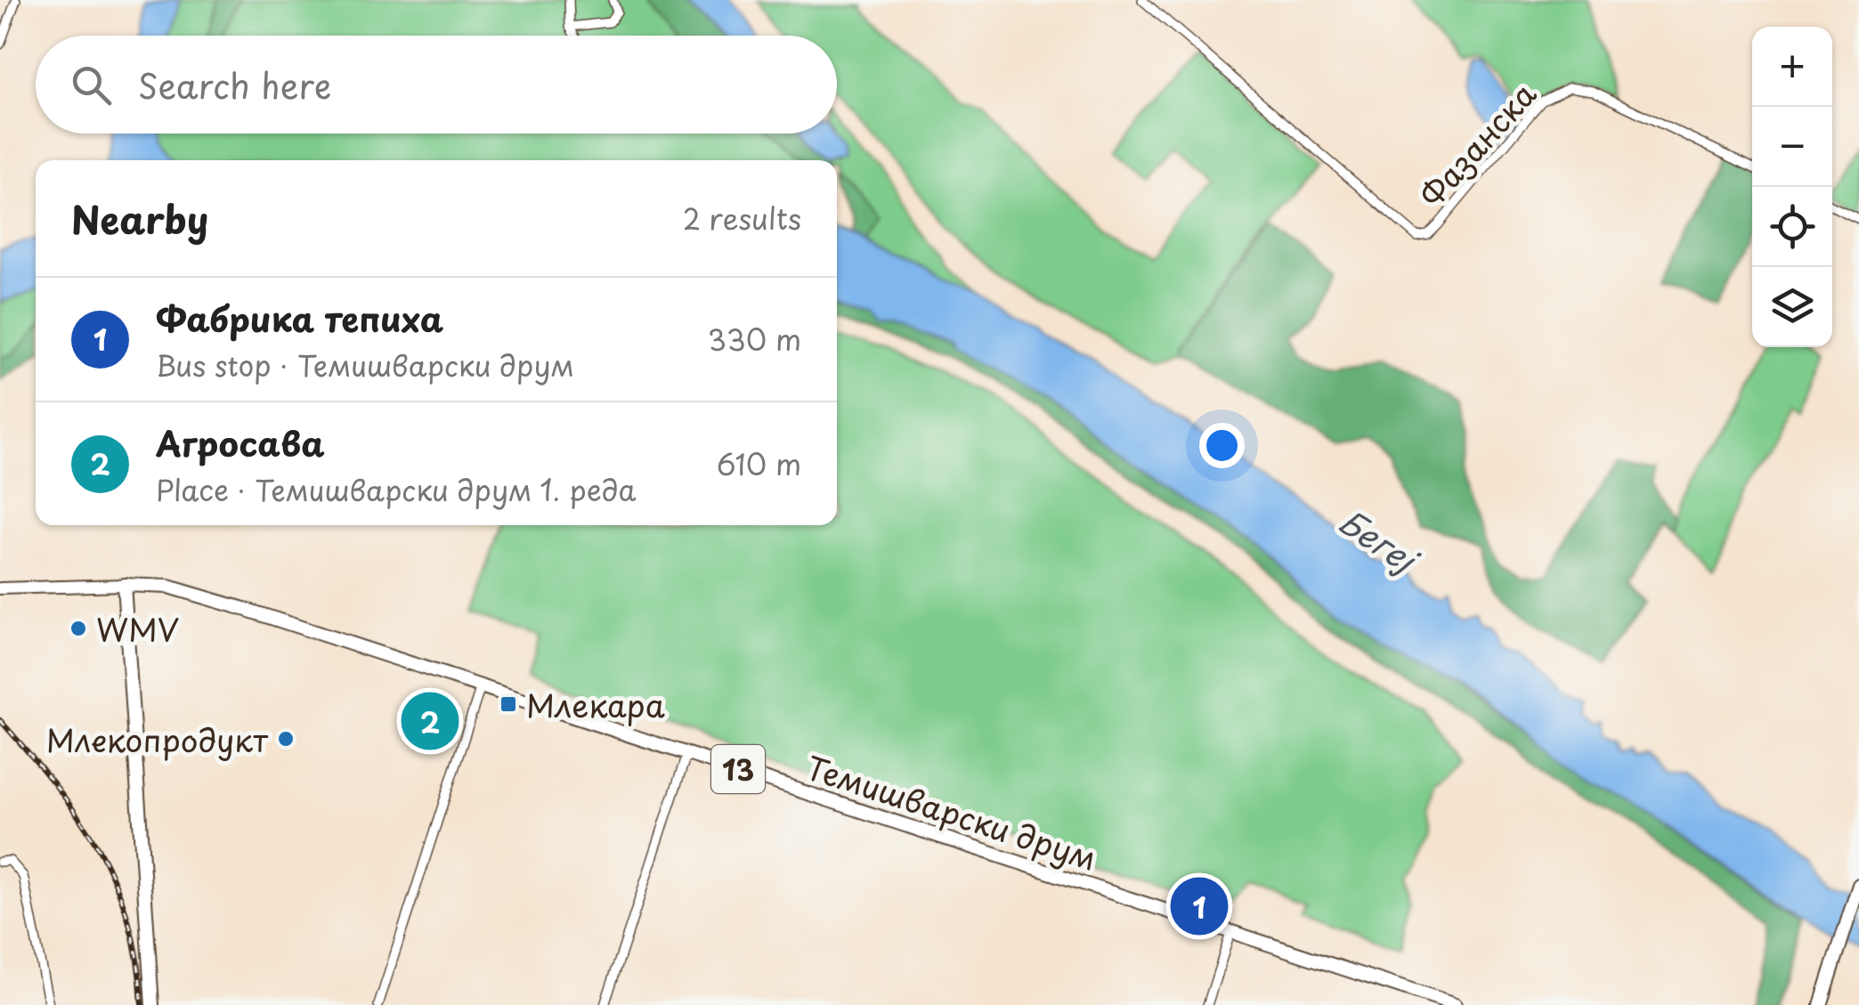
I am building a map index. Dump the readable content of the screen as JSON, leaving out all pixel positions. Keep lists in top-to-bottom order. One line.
{"streets":{"main road":["13","Темишварски друм"],"street":["Фазанска"]},"water":["Бегеј"],"places":{"other":["WMV","Млекопродукт"],"transit":["Млекара"]},"page":{"map_buttons":["+","−"],"search":"Search here","heading":["Nearby","2 results"],"list":[{"mark":"1","name":"Фабрика тепиха","note":"Bus stop · Темишварски друм","value":"330 m"},{"mark":"2","name":"Агросава","note":"Place · Темишварски друм 1. реда","value":"610 m"}],"pins":["2","1"]}}
